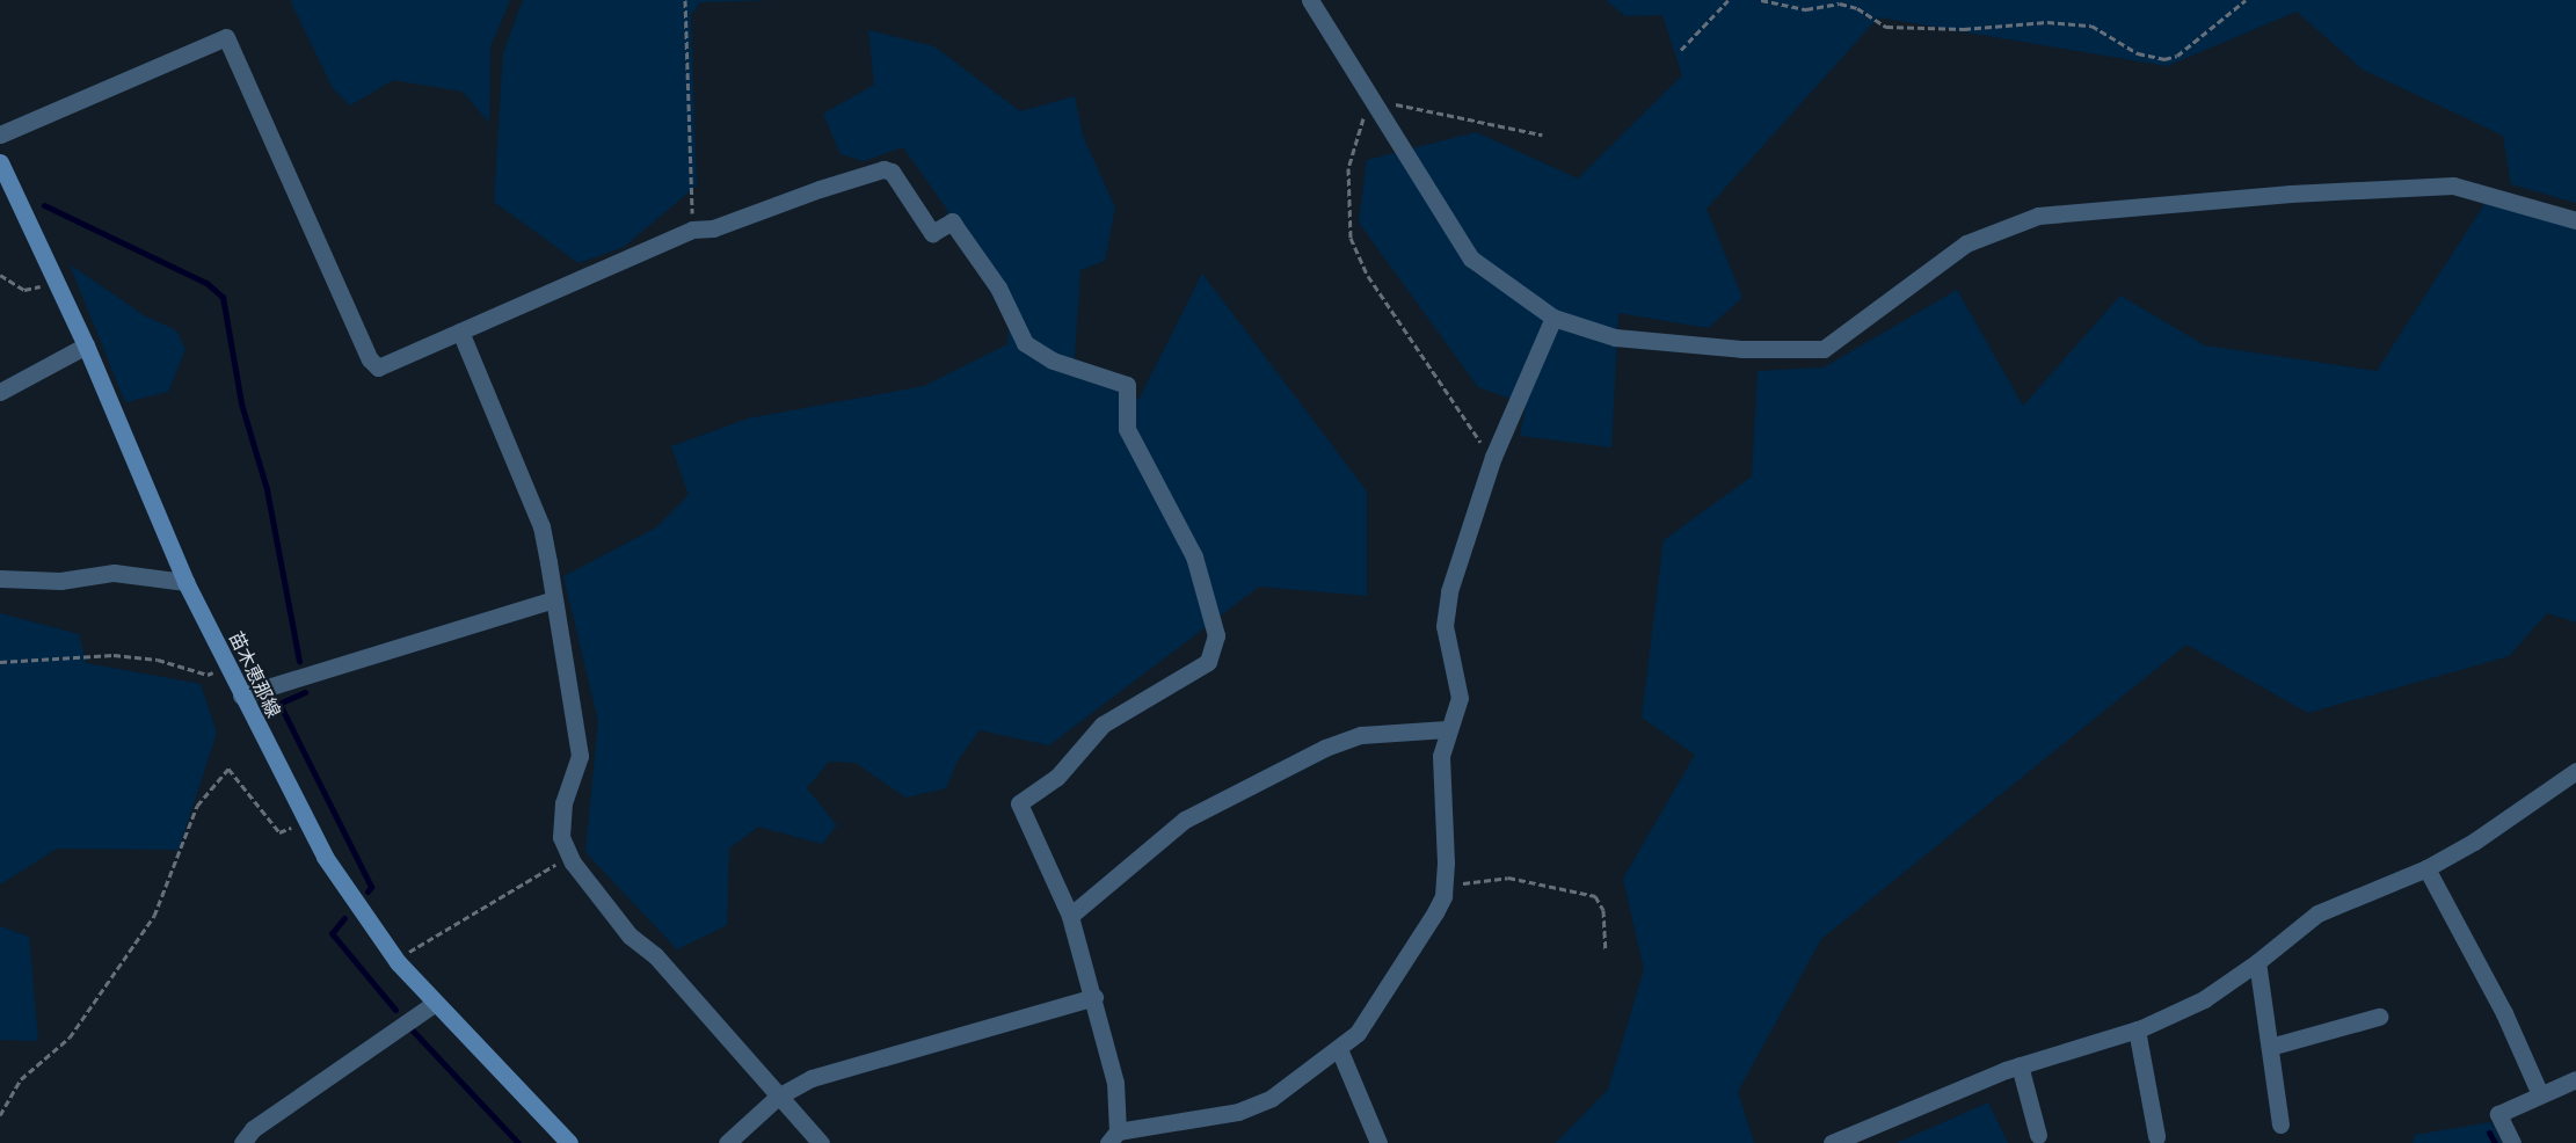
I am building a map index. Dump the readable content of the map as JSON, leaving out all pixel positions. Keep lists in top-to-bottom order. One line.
{"streets":{"main road":["苗木恵那線"]}}
